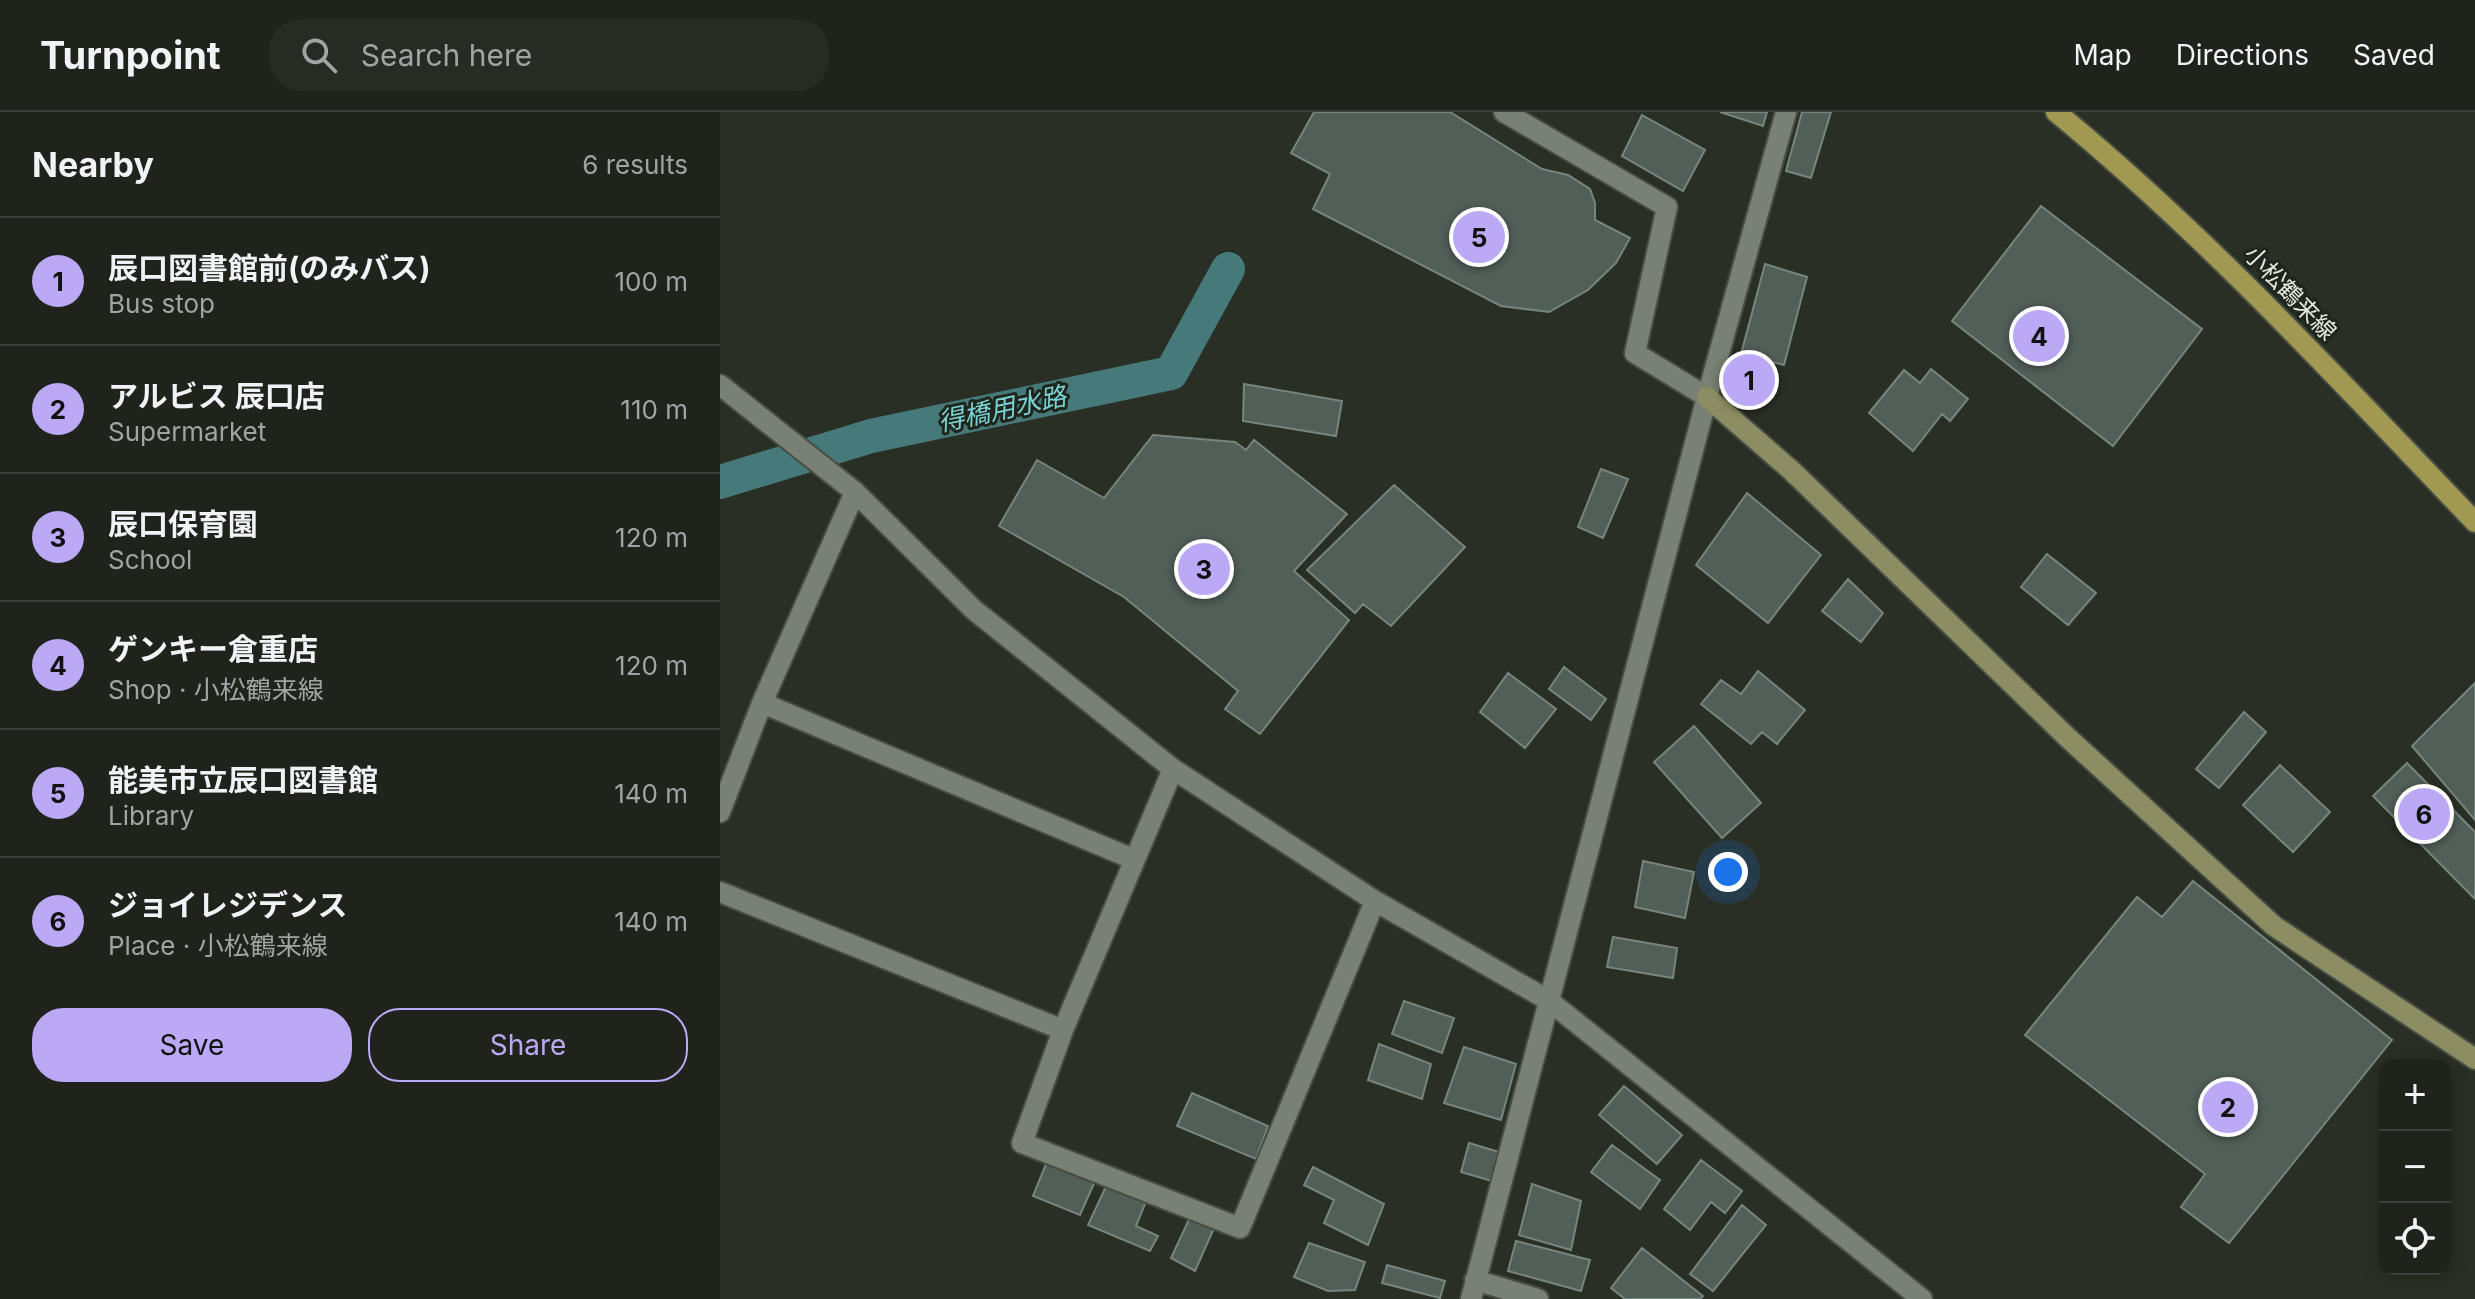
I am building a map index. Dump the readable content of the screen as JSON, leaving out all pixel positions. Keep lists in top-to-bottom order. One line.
{"streets":{"main road":["小松鶴来線"]},"water":["得橋用水路"],"page":{"header":"Turnpoint","search":"Search here","nav":["Map","Directions","Saved"],"heading":["Nearby","6 results"],"pins":["5","4","1","3","6","2"],"list":[{"mark":"1","name":"辰口図書館前(のみバス)","note":"Bus stop","value":"100 m"},{"mark":"2","name":"アルビス 辰口店","note":"Supermarket","value":"110 m"},{"mark":"3","name":"辰口保育園","note":"School","value":"120 m"},{"mark":"4","name":"ゲンキー倉重店","note":"Shop · 小松鶴来線","value":"120 m"},{"mark":"5","name":"能美市立辰口図書館","note":"Library","value":"140 m"},{"mark":"6","name":"ジョイレジデンス","note":"Place · 小松鶴来線","value":"140 m"}],"buttons":["Save","Share"],"map_buttons":["+","−"]}}
